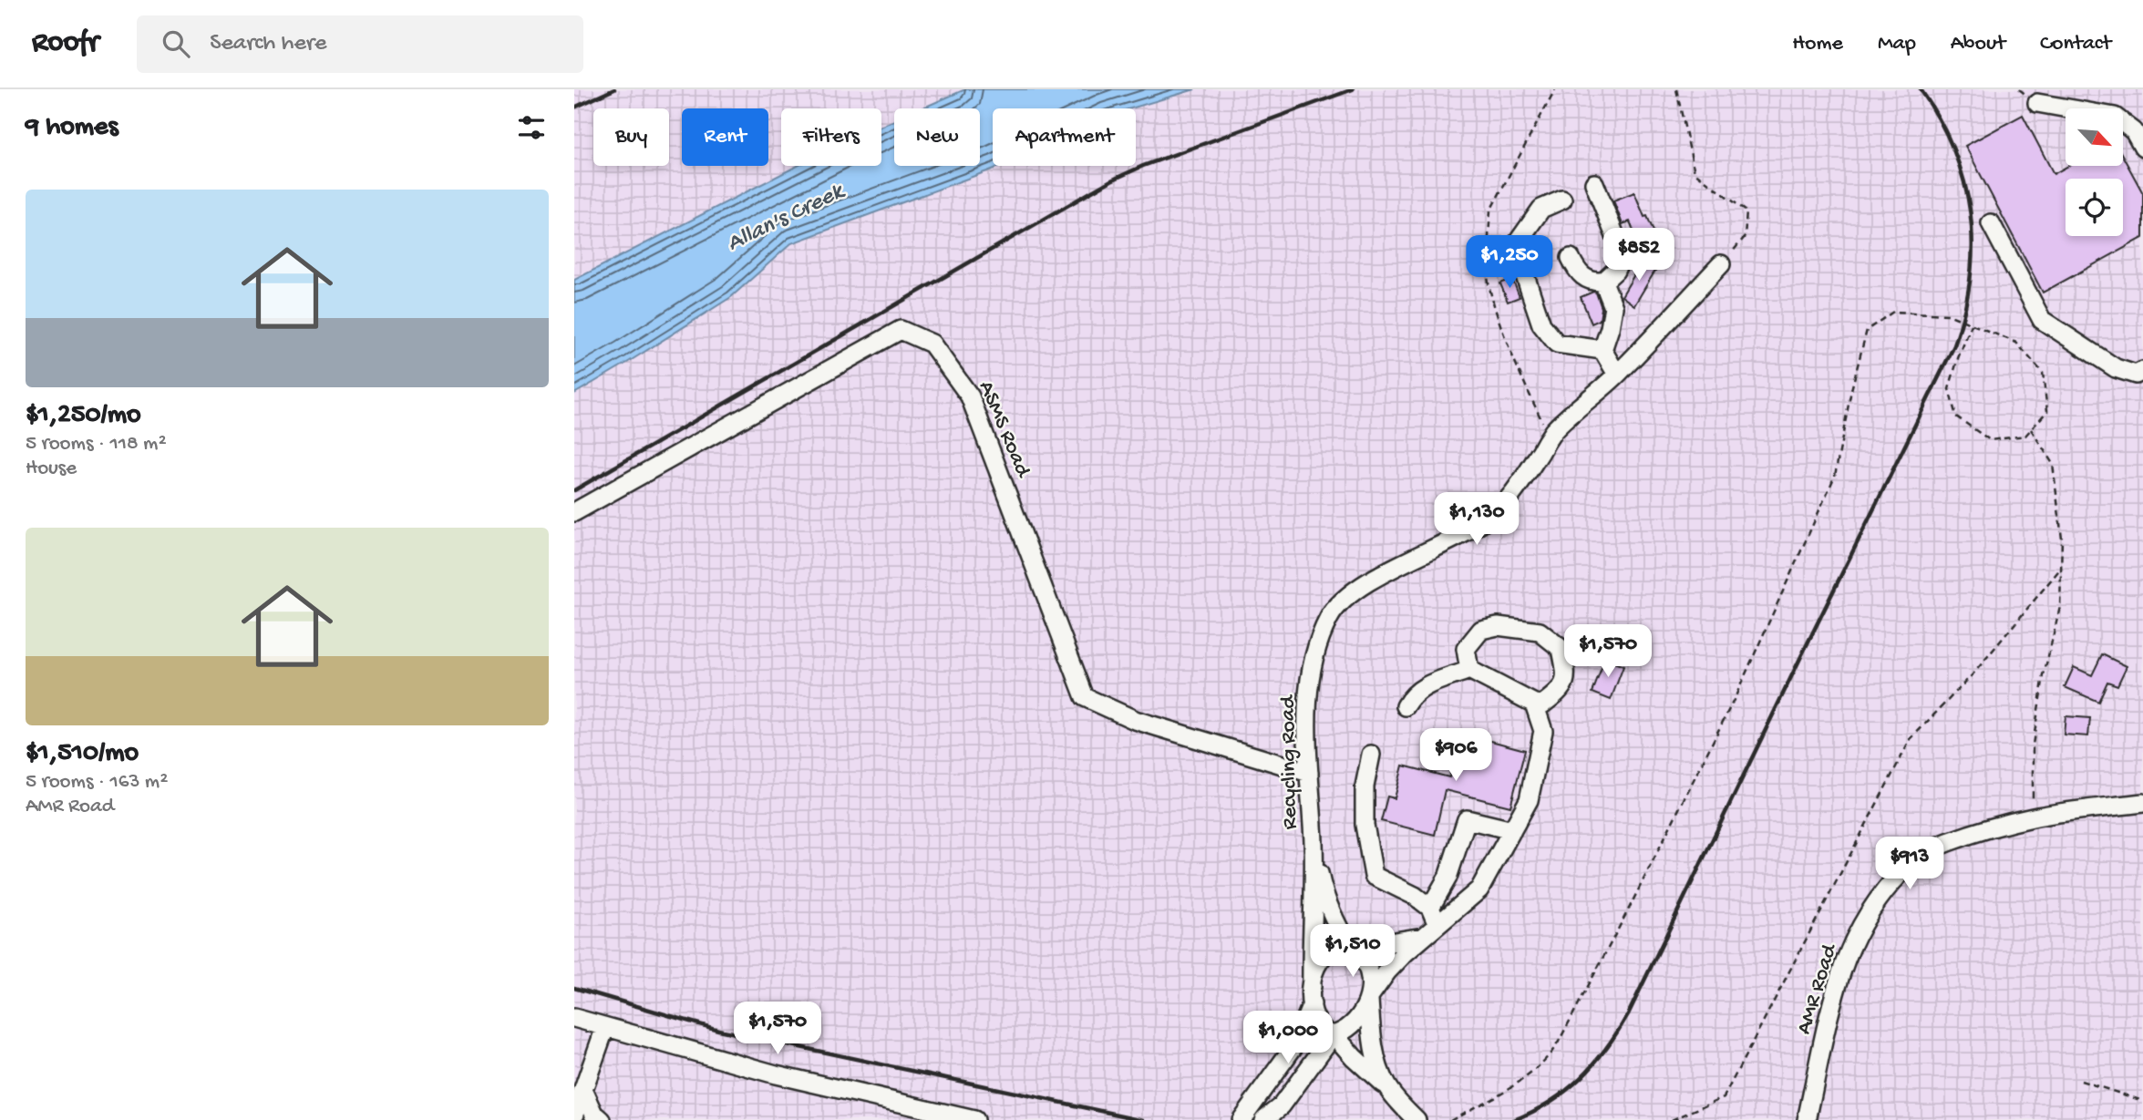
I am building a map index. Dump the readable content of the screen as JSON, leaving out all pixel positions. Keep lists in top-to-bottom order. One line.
{"streets":{"street":["ASMS Road","Recycling Road","AMR Road"]},"crossings":[["ASMS Road","Recycling Road"]],"water":["Allan's Creek"],"north":"bottom right","page":{"header":"Roofr","search":"Search here","nav":["Home","Map","About","Contact"],"heading":"9 homes","chip":["Buy","Rent","Filters","New","Apartment"],"list":[{"name":"$1,250/mo","note":"5 rooms · 118 m² · House"},{"name":"$1,510/mo","note":"5 rooms · 163 m² · AMR Road"}],"price":["$852","$1,250","$1,130","$1,570","$906","$913","$1,510","$1,570","$1,000"]}}
